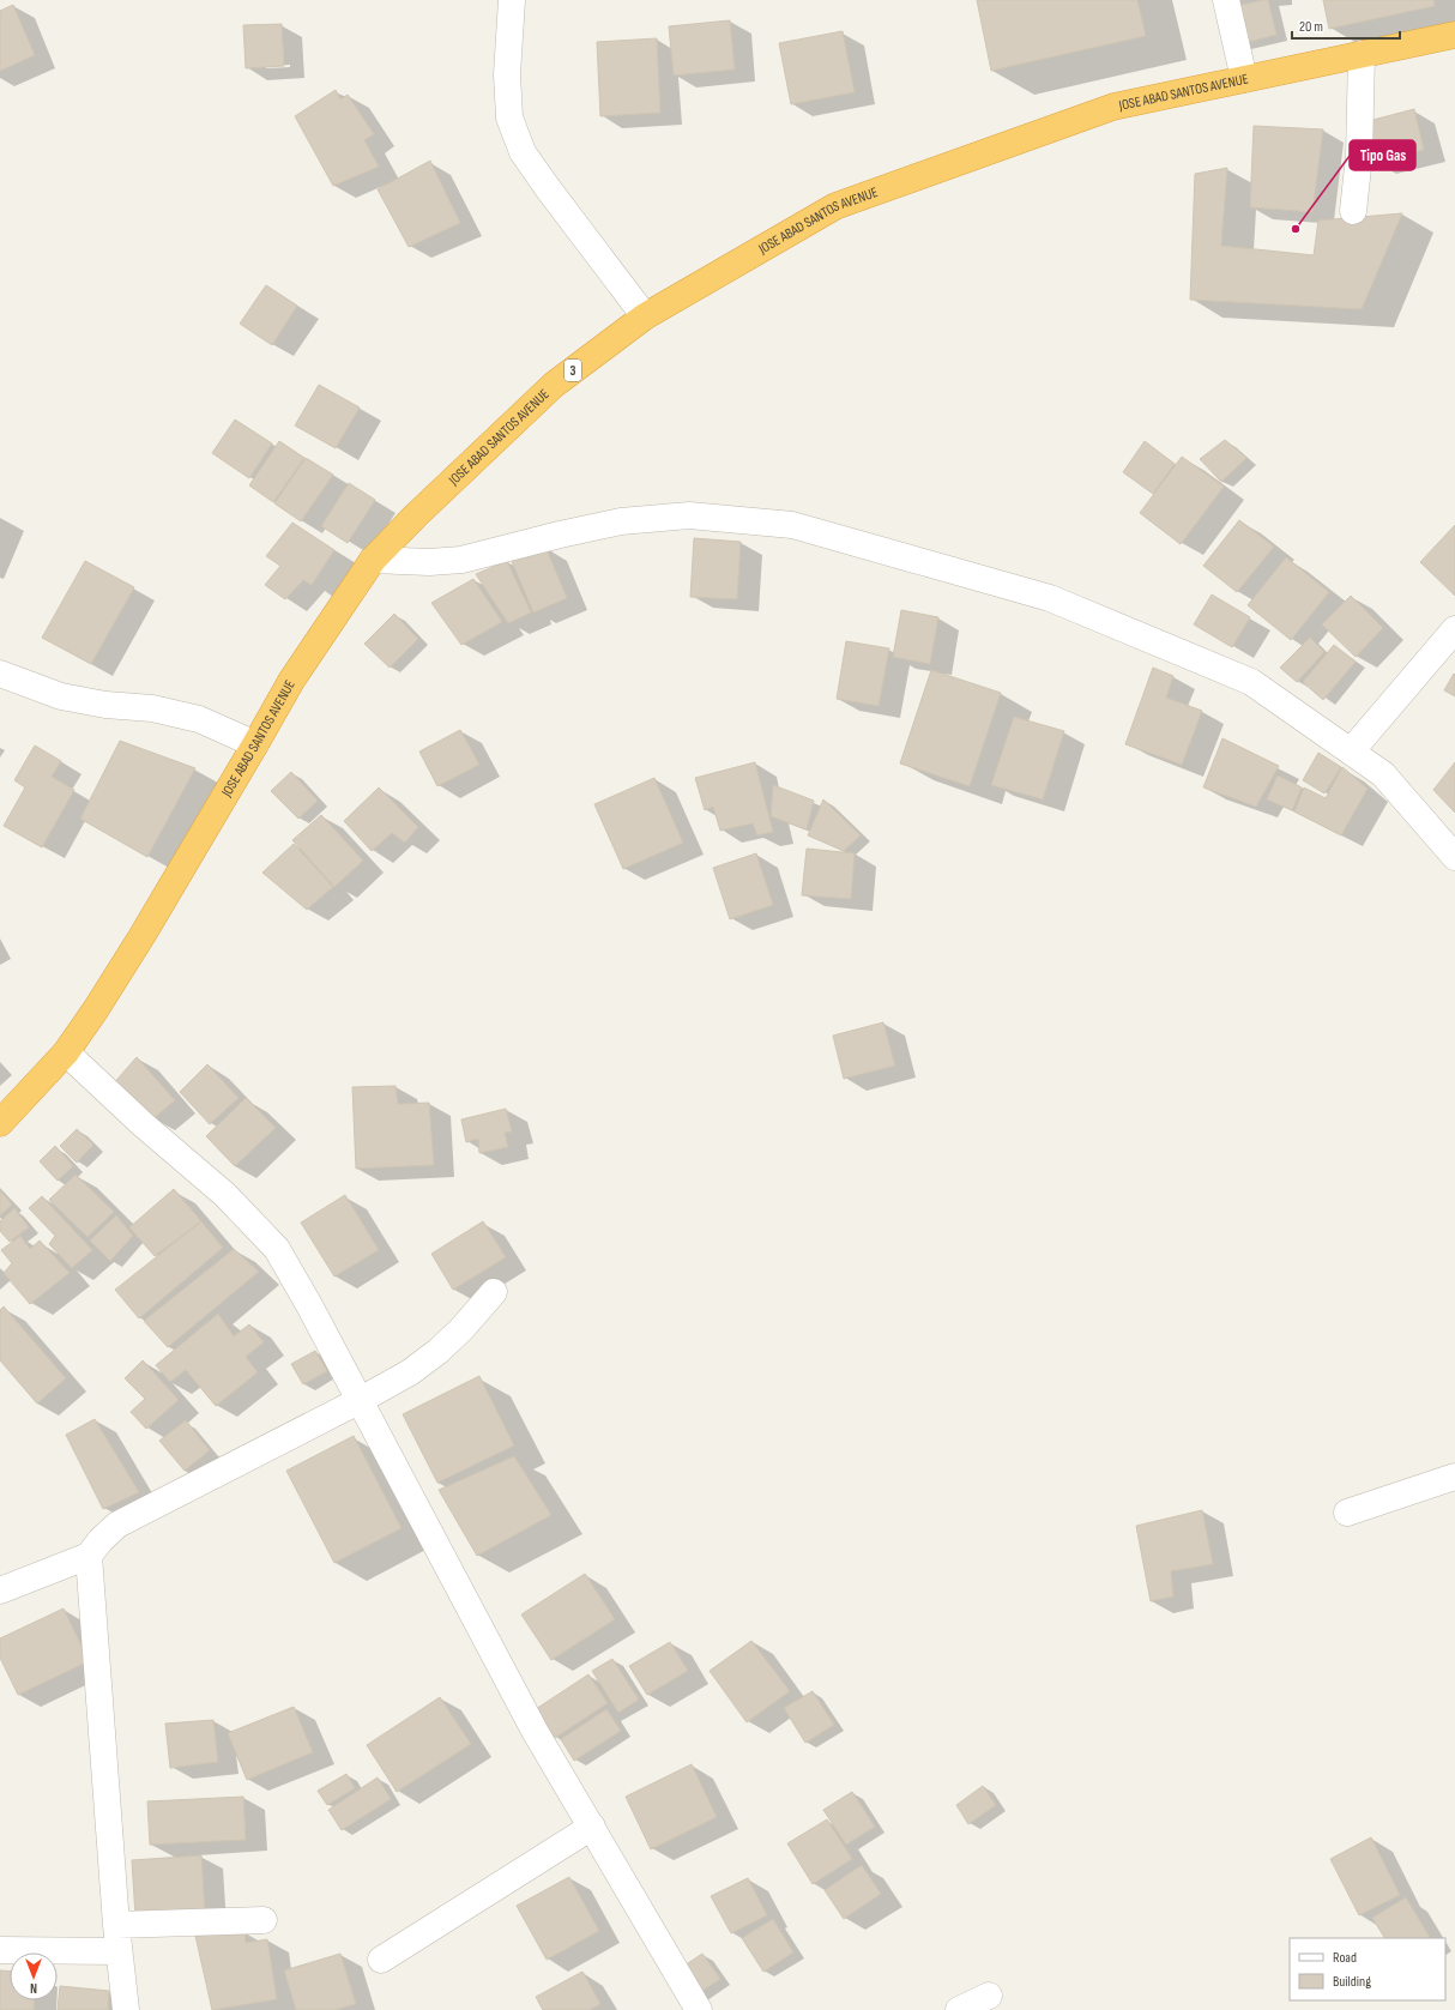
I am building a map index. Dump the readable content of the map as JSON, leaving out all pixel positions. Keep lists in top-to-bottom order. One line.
{"streets":{"highway":["JOSE ABAD SANTOS AVENUE","3"]},"places":["Tipo Gas"],"legend":["Road","Building"],"scale_bar":"20 m","north":"bottom"}
